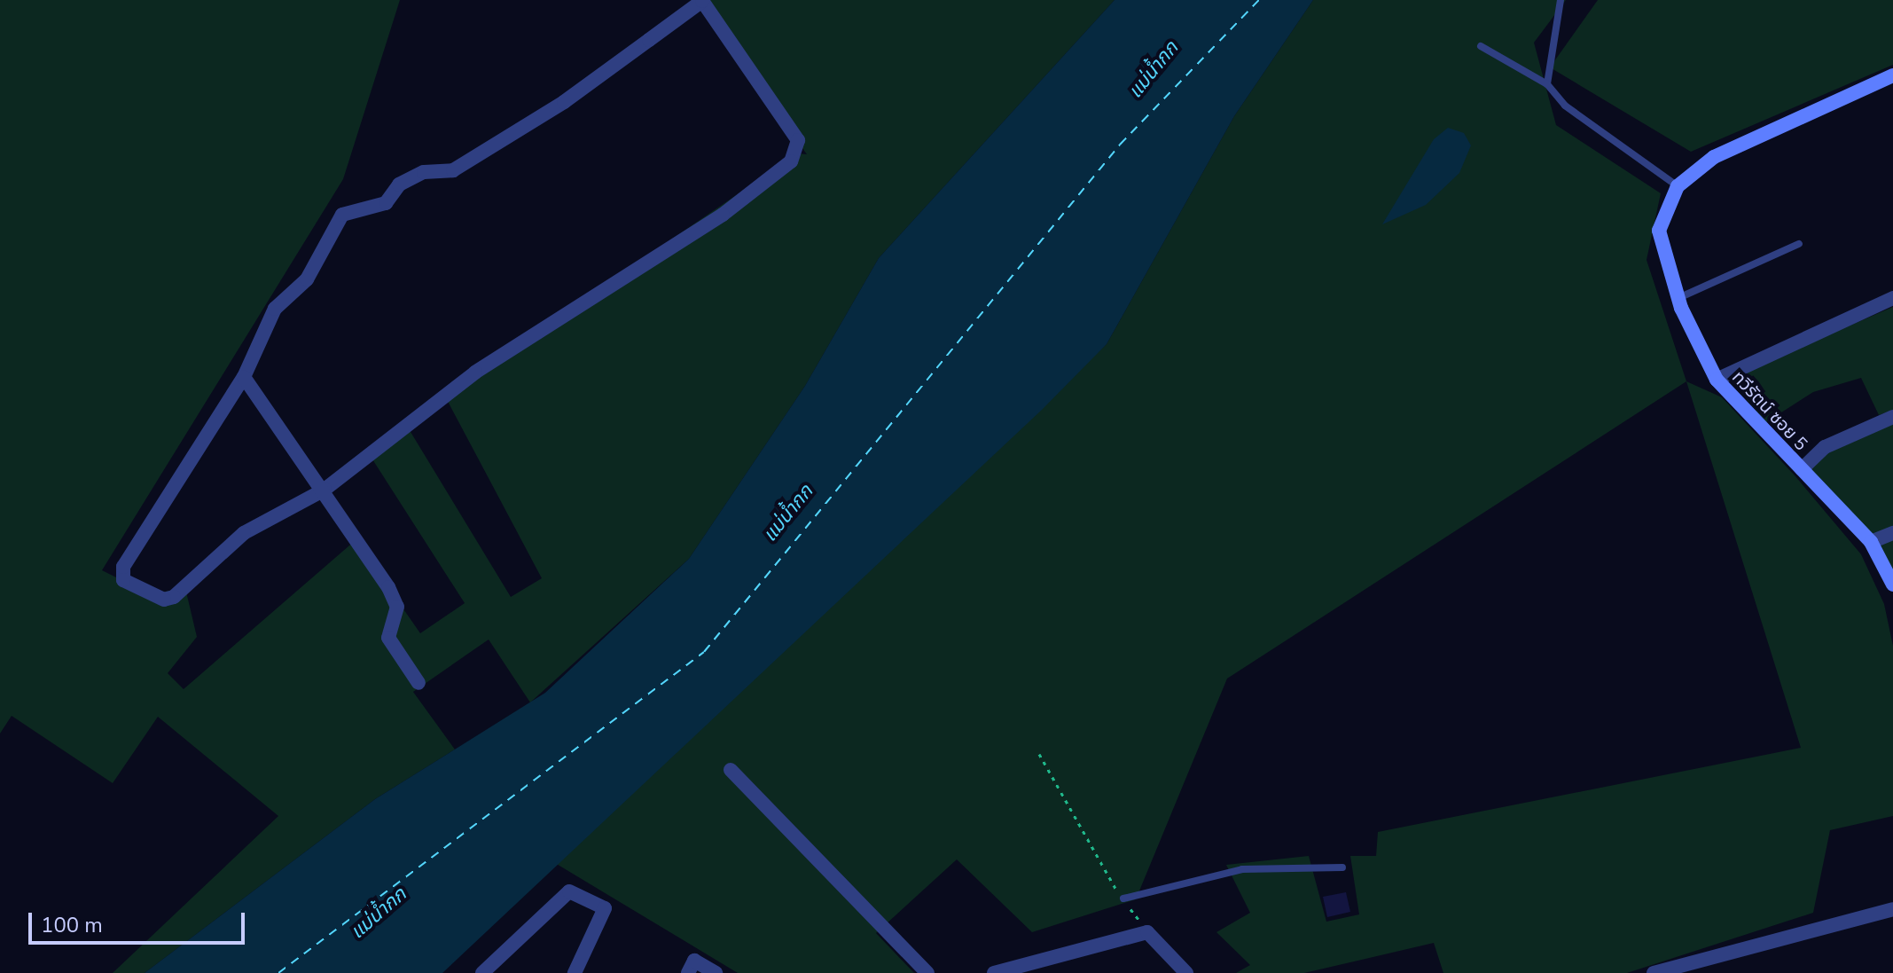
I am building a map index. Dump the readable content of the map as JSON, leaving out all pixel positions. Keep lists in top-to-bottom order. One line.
{"streets":{"street":["ทวีรัตน์ ซอย 5"]},"water":["แม่น้ำกก"],"scale_bar":"100 m"}
